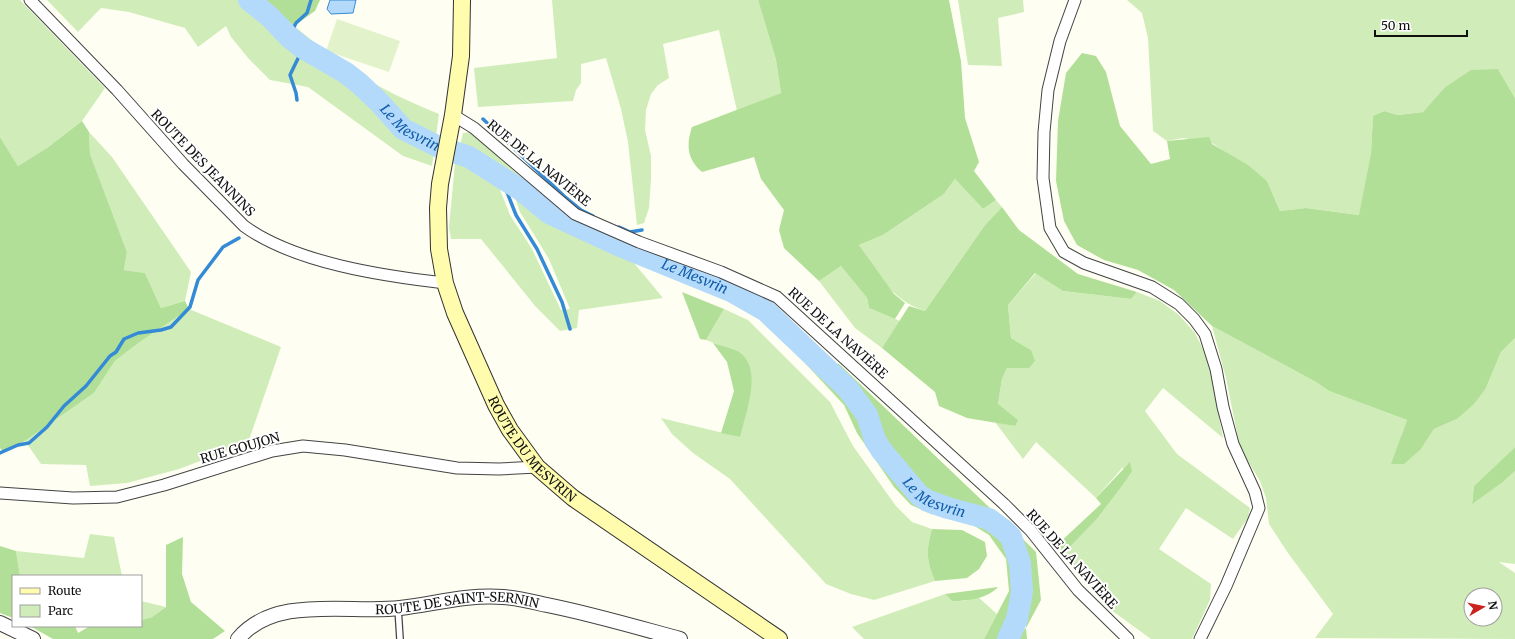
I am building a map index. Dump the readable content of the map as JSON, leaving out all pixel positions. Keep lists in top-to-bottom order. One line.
{"streets":{"main road":["ROUTE DU MESVRIN"],"street":["ROUTE DES JEANNINS","RUE DE LA NAVIÈRE","RUE GOUJON","ROUTE DE SAINT-SERNIN"]},"crossings":[["ROUTE DES JEANNINS","ROUTE DU MESVRIN"],["RUE DE LA NAVIÈRE","ROUTE DU MESVRIN"],["ROUTE DU MESVRIN","RUE GOUJON"]],"water":["Le Mesvrin"],"legend":["Route","Parc"],"scale_bar":"50 m","north":"right"}
